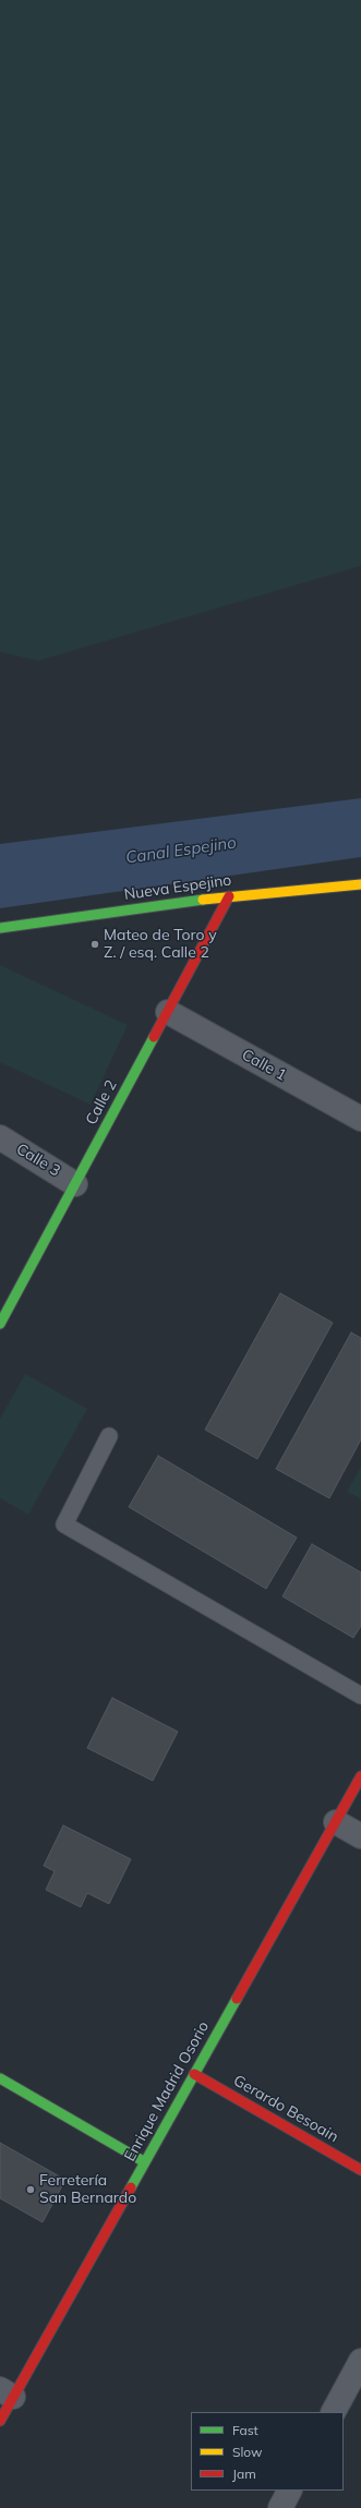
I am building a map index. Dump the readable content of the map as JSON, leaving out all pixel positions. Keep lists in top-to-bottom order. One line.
{"streets":{"street":["Nueva Espejino","Calle 1","Calle 2","Calle 3","Enrique Madrid Osorio","Gerardo Besoain"]},"crossings":[["Nueva Espejino","Calle 2"],["Calle 1","Calle 2"],["Calle 2","Calle 3"],["Enrique Madrid Osorio","Gerardo Besoain"]],"water":["Canal Espejino"],"places":["Mateo de Toro y Z. / esq. Calle 2","Ferretería San Bernardo"],"legend":["Fast","Slow","Jam"]}
